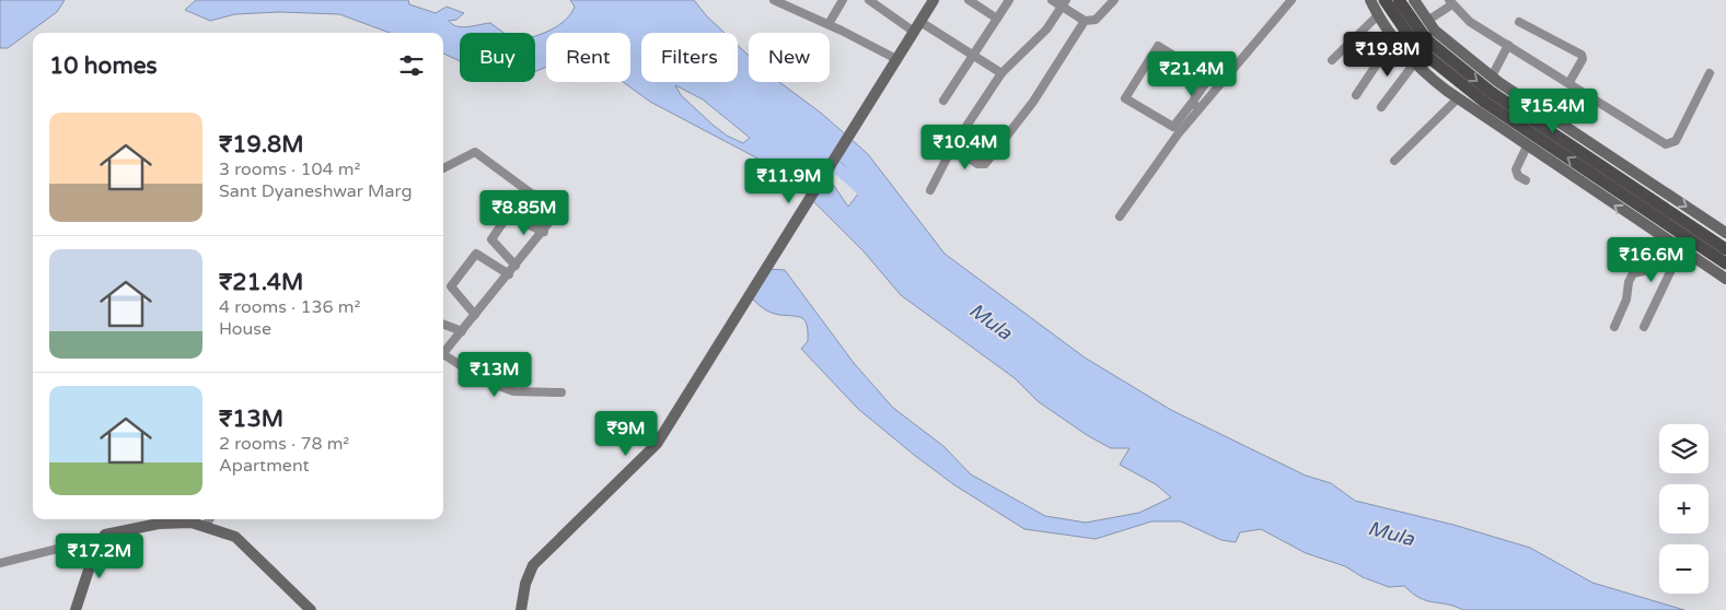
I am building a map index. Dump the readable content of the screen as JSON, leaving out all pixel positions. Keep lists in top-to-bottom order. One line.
{"water":["Mula"],"page":{"price":["₹19.8M","₹21.4M","₹15.4M","₹10.4M","₹11.9M","₹8.85M","₹16.6M","₹13M","₹9M","₹17.2M"],"chip":["Buy","Rent","Filters","New"],"heading":"10 homes","list":[{"name":"₹19.8M","note":"3 rooms · 104 m² · Sant Dyaneshwar Marg"},{"name":"₹21.4M","note":"4 rooms · 136 m² · House"},{"name":"₹13M","note":"2 rooms · 78 m² · Apartment"}],"map_buttons":["+","−"]}}
